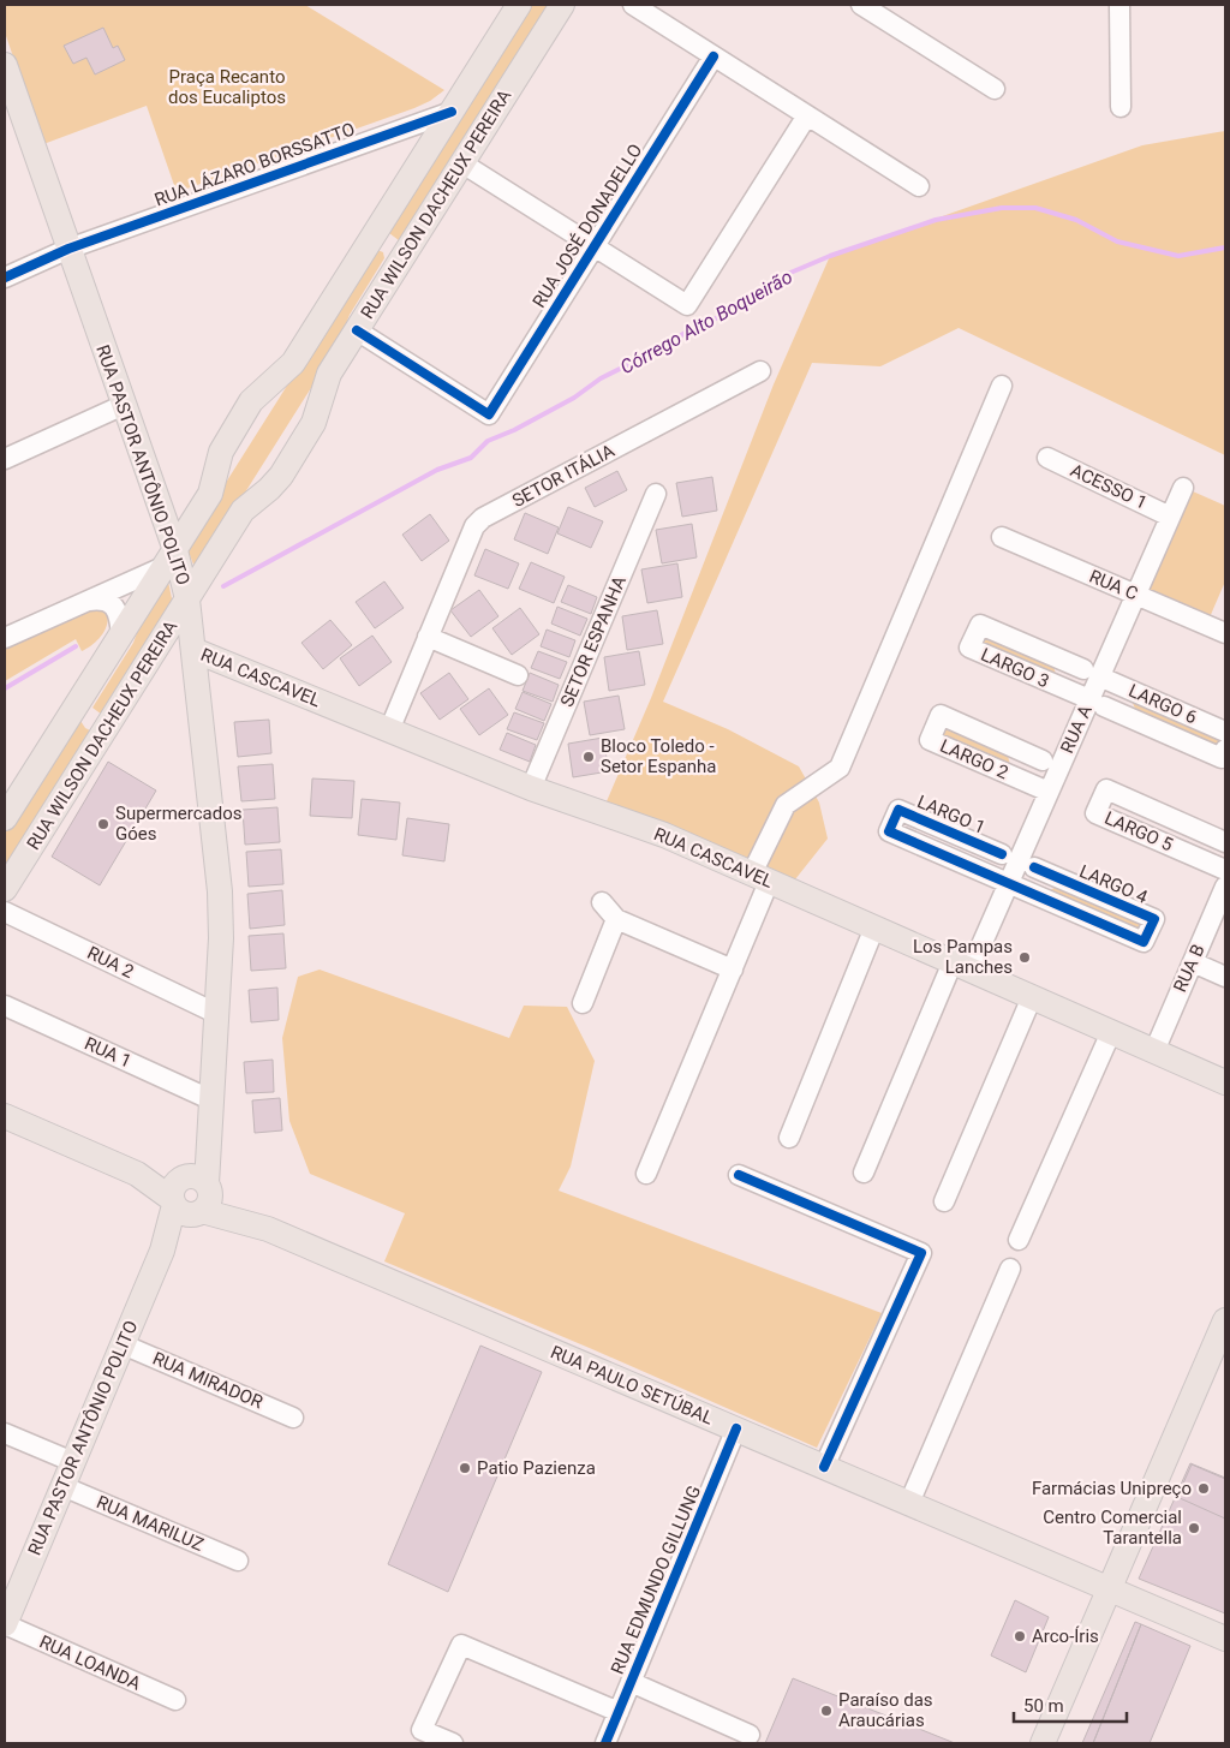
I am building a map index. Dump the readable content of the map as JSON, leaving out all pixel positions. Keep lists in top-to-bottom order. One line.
{"streets":{"main road":["RUA WILSON DACHEUX PEREIRA","RUA PASTOR ANTÔNIO POLITO","RUA CASCAVEL","RUA PAULO SETÚBAL"],"street":["RUA LÁZARO BORSSATTO","RUA JOSÉ DONADELLO","SETOR ITÁLIA","ACESSO 1","RUA C","SETOR ESPANHA","LARGO 3","LARGO 6","RUA A","LARGO 2","LARGO 1","LARGO 5","LARGO 4","RUA 2","RUA B","RUA 1","RUA MIRADOR","RUA MARILUZ","RUA EDMUNDO GILLUNG","RUA LOANDA"]},"crossings":[["RUA LÁZARO BORSSATTO","RUA WILSON DACHEUX PEREIRA"],["RUA LÁZARO BORSSATTO","RUA PASTOR ANTÔNIO POLITO"],["RUA WILSON DACHEUX PEREIRA","RUA JOSÉ DONADELLO"],["RUA WILSON DACHEUX PEREIRA","RUA PASTOR ANTÔNIO POLITO"],["RUA WILSON DACHEUX PEREIRA","RUA CASCAVEL"],["RUA PASTOR ANTÔNIO POLITO","RUA CASCAVEL"],["RUA PASTOR ANTÔNIO POLITO","RUA 2"],["RUA PASTOR ANTÔNIO POLITO","RUA 1"],["RUA PASTOR ANTÔNIO POLITO","RUA MIRADOR"],["RUA PASTOR ANTÔNIO POLITO","RUA PAULO SETÚBAL"],["RUA PASTOR ANTÔNIO POLITO","RUA MARILUZ"],["RUA PASTOR ANTÔNIO POLITO","RUA LOANDA"],["SETOR ITÁLIA","RUA CASCAVEL"],["ACESSO 1","RUA A"],["RUA C","RUA A"],["SETOR ESPANHA","RUA CASCAVEL"],["LARGO 3","LARGO 6"],["LARGO 3","RUA A"],["RUA CASCAVEL","RUA A"],["RUA CASCAVEL","RUA B"],["LARGO 6","RUA A"],["RUA A","LARGO 2"],["RUA A","LARGO 1"],["RUA A","LARGO 4"],["LARGO 1","LARGO 4"],["RUA PAULO SETÚBAL","RUA EDMUNDO GILLUNG"]],"water":["Córrego Alto Boqueirão"],"parks":["Praça Recanto dos Eucaliptos"],"places":["Bloco Toledo - Setor Espanha","Supermercados Góes","Los Pampas Lanches","Patio Pazienza","Farmácias Unipreço","Centro Comercial Tarantella","Arco-Íris","Paraíso das Araucárias"],"scale_bar":"50 m"}
